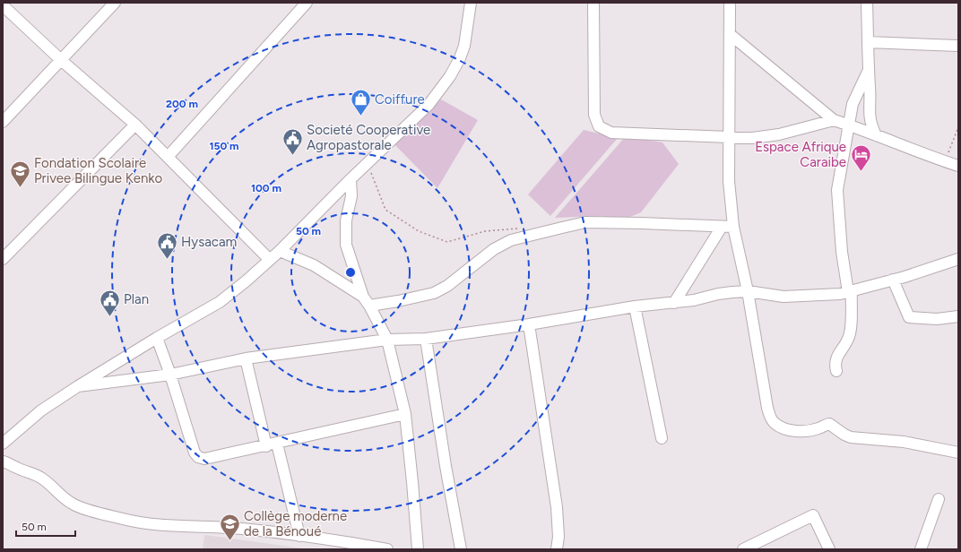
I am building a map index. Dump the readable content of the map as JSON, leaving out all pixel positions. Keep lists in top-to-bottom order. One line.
{"places":{"shop":["Coiffure"],"public building":["Societé Cooperative Agropastorale","Hysacam","Plan"],"hotel":["Espace Afrique Caraibe"],"school or university":["Fondation Scolaire Privee Bilingue Kenko","Collège moderne de la Bénoué"]},"scale_bar":"50 m","rings":["200 m","150 m","100 m","50 m"]}
